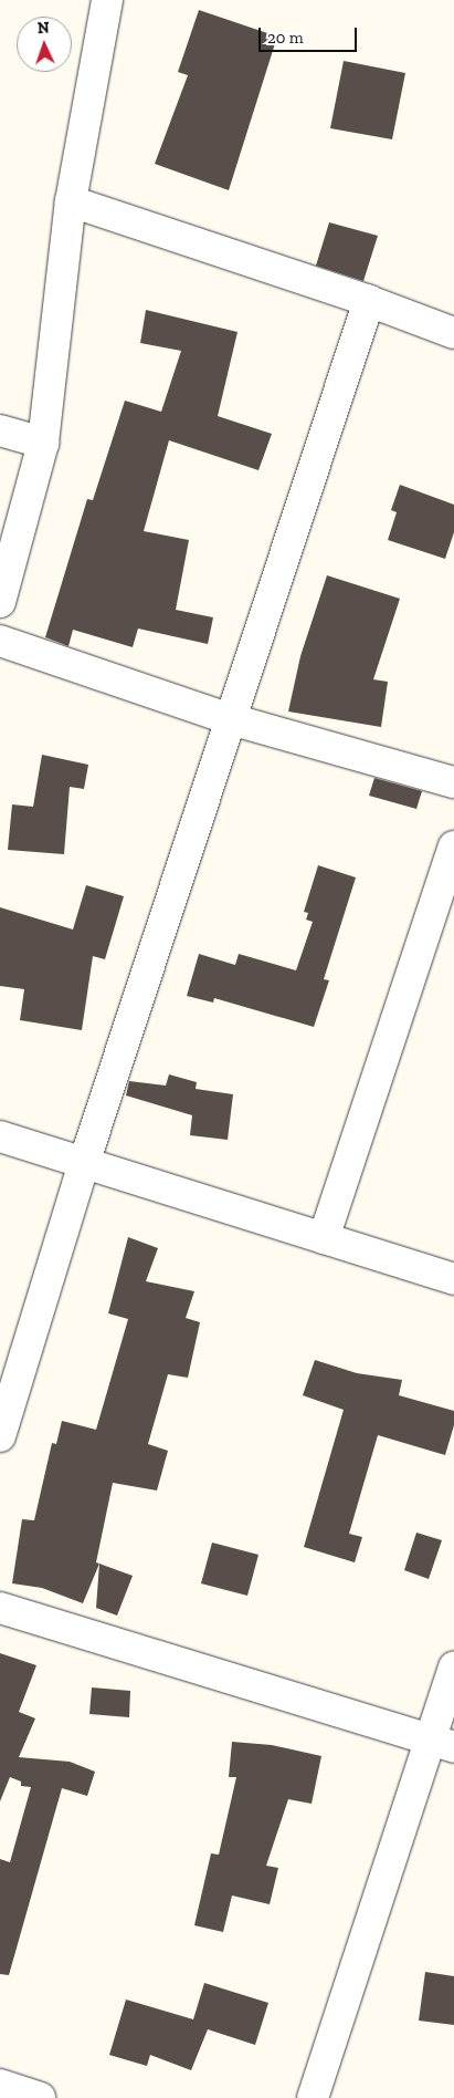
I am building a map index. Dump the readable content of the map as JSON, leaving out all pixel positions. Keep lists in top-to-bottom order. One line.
{"scale_bar":"20 m","north":"top"}
